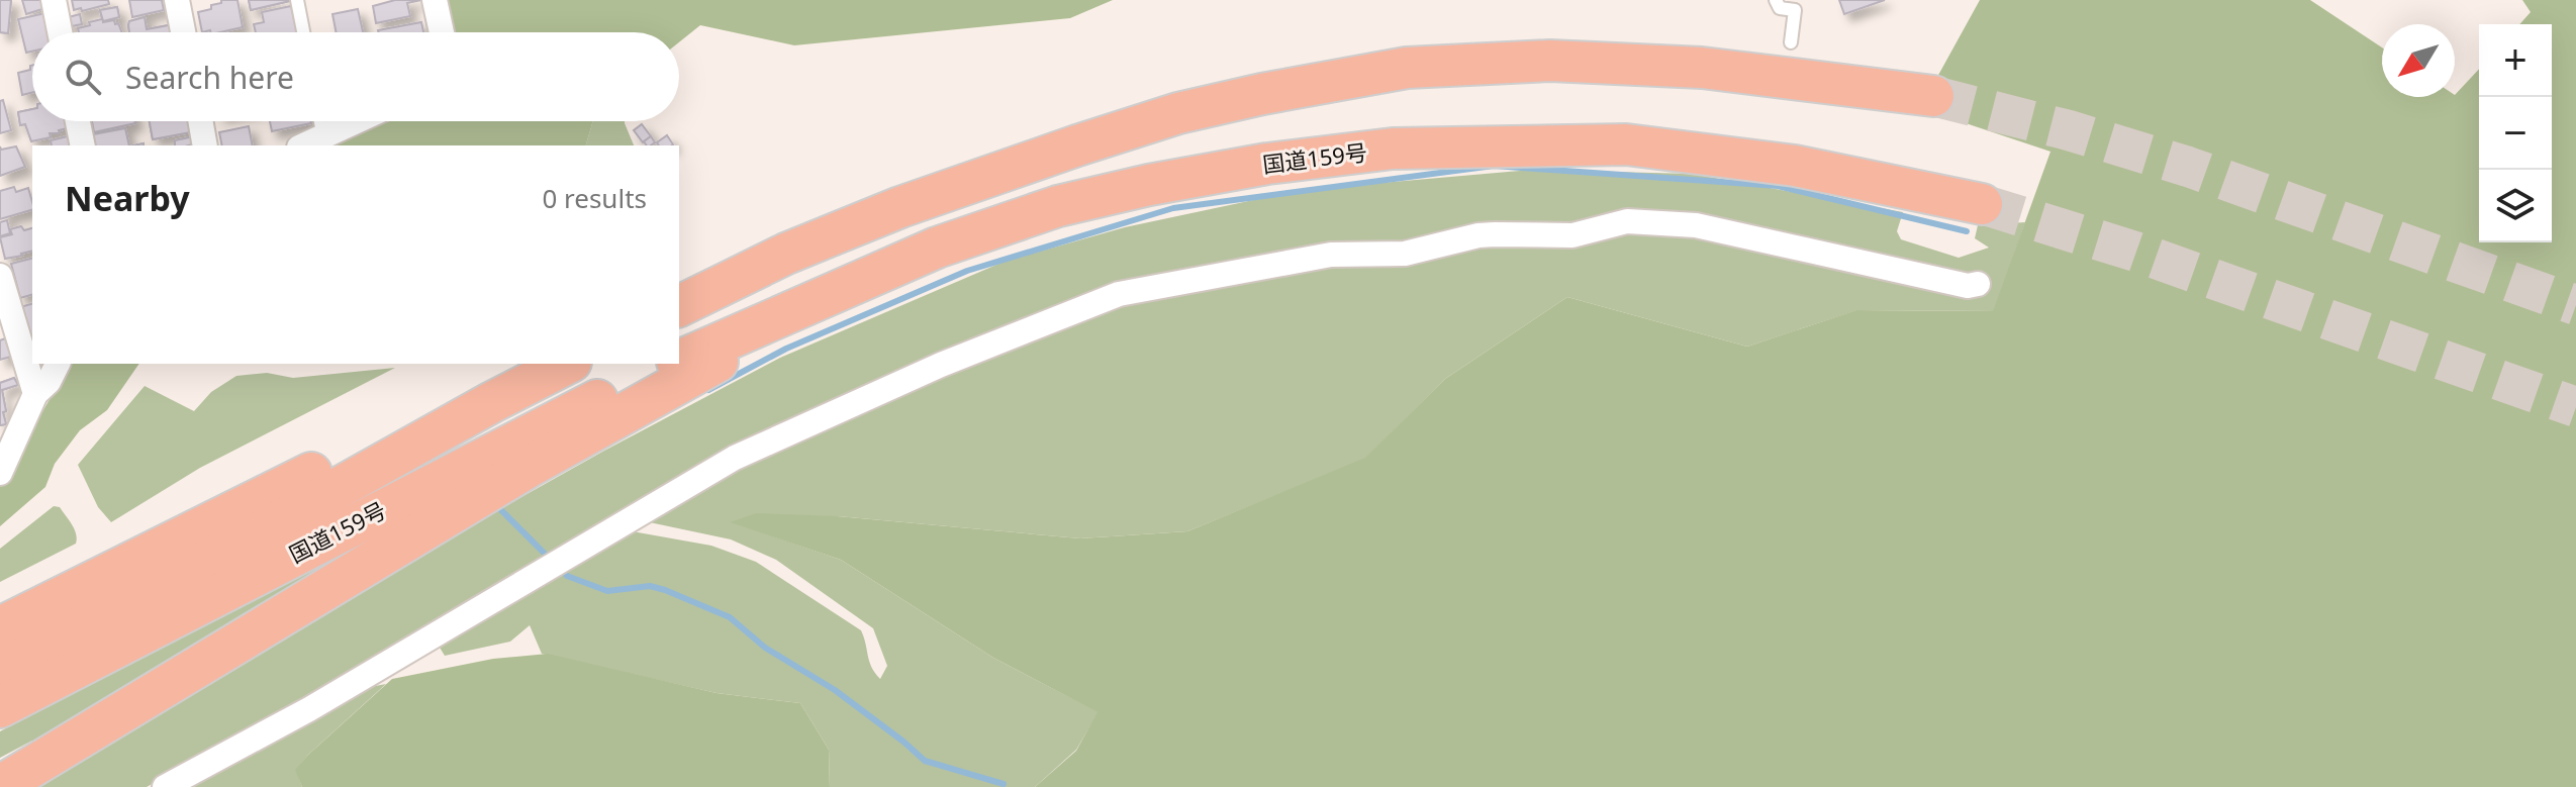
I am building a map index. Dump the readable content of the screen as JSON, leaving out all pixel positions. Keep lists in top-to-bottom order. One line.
{"streets":{"highway":["国道159号"]},"north":"bottom left","page":{"map_buttons":["+","−"],"search":"Search here","heading":["Nearby","0 results"]}}
